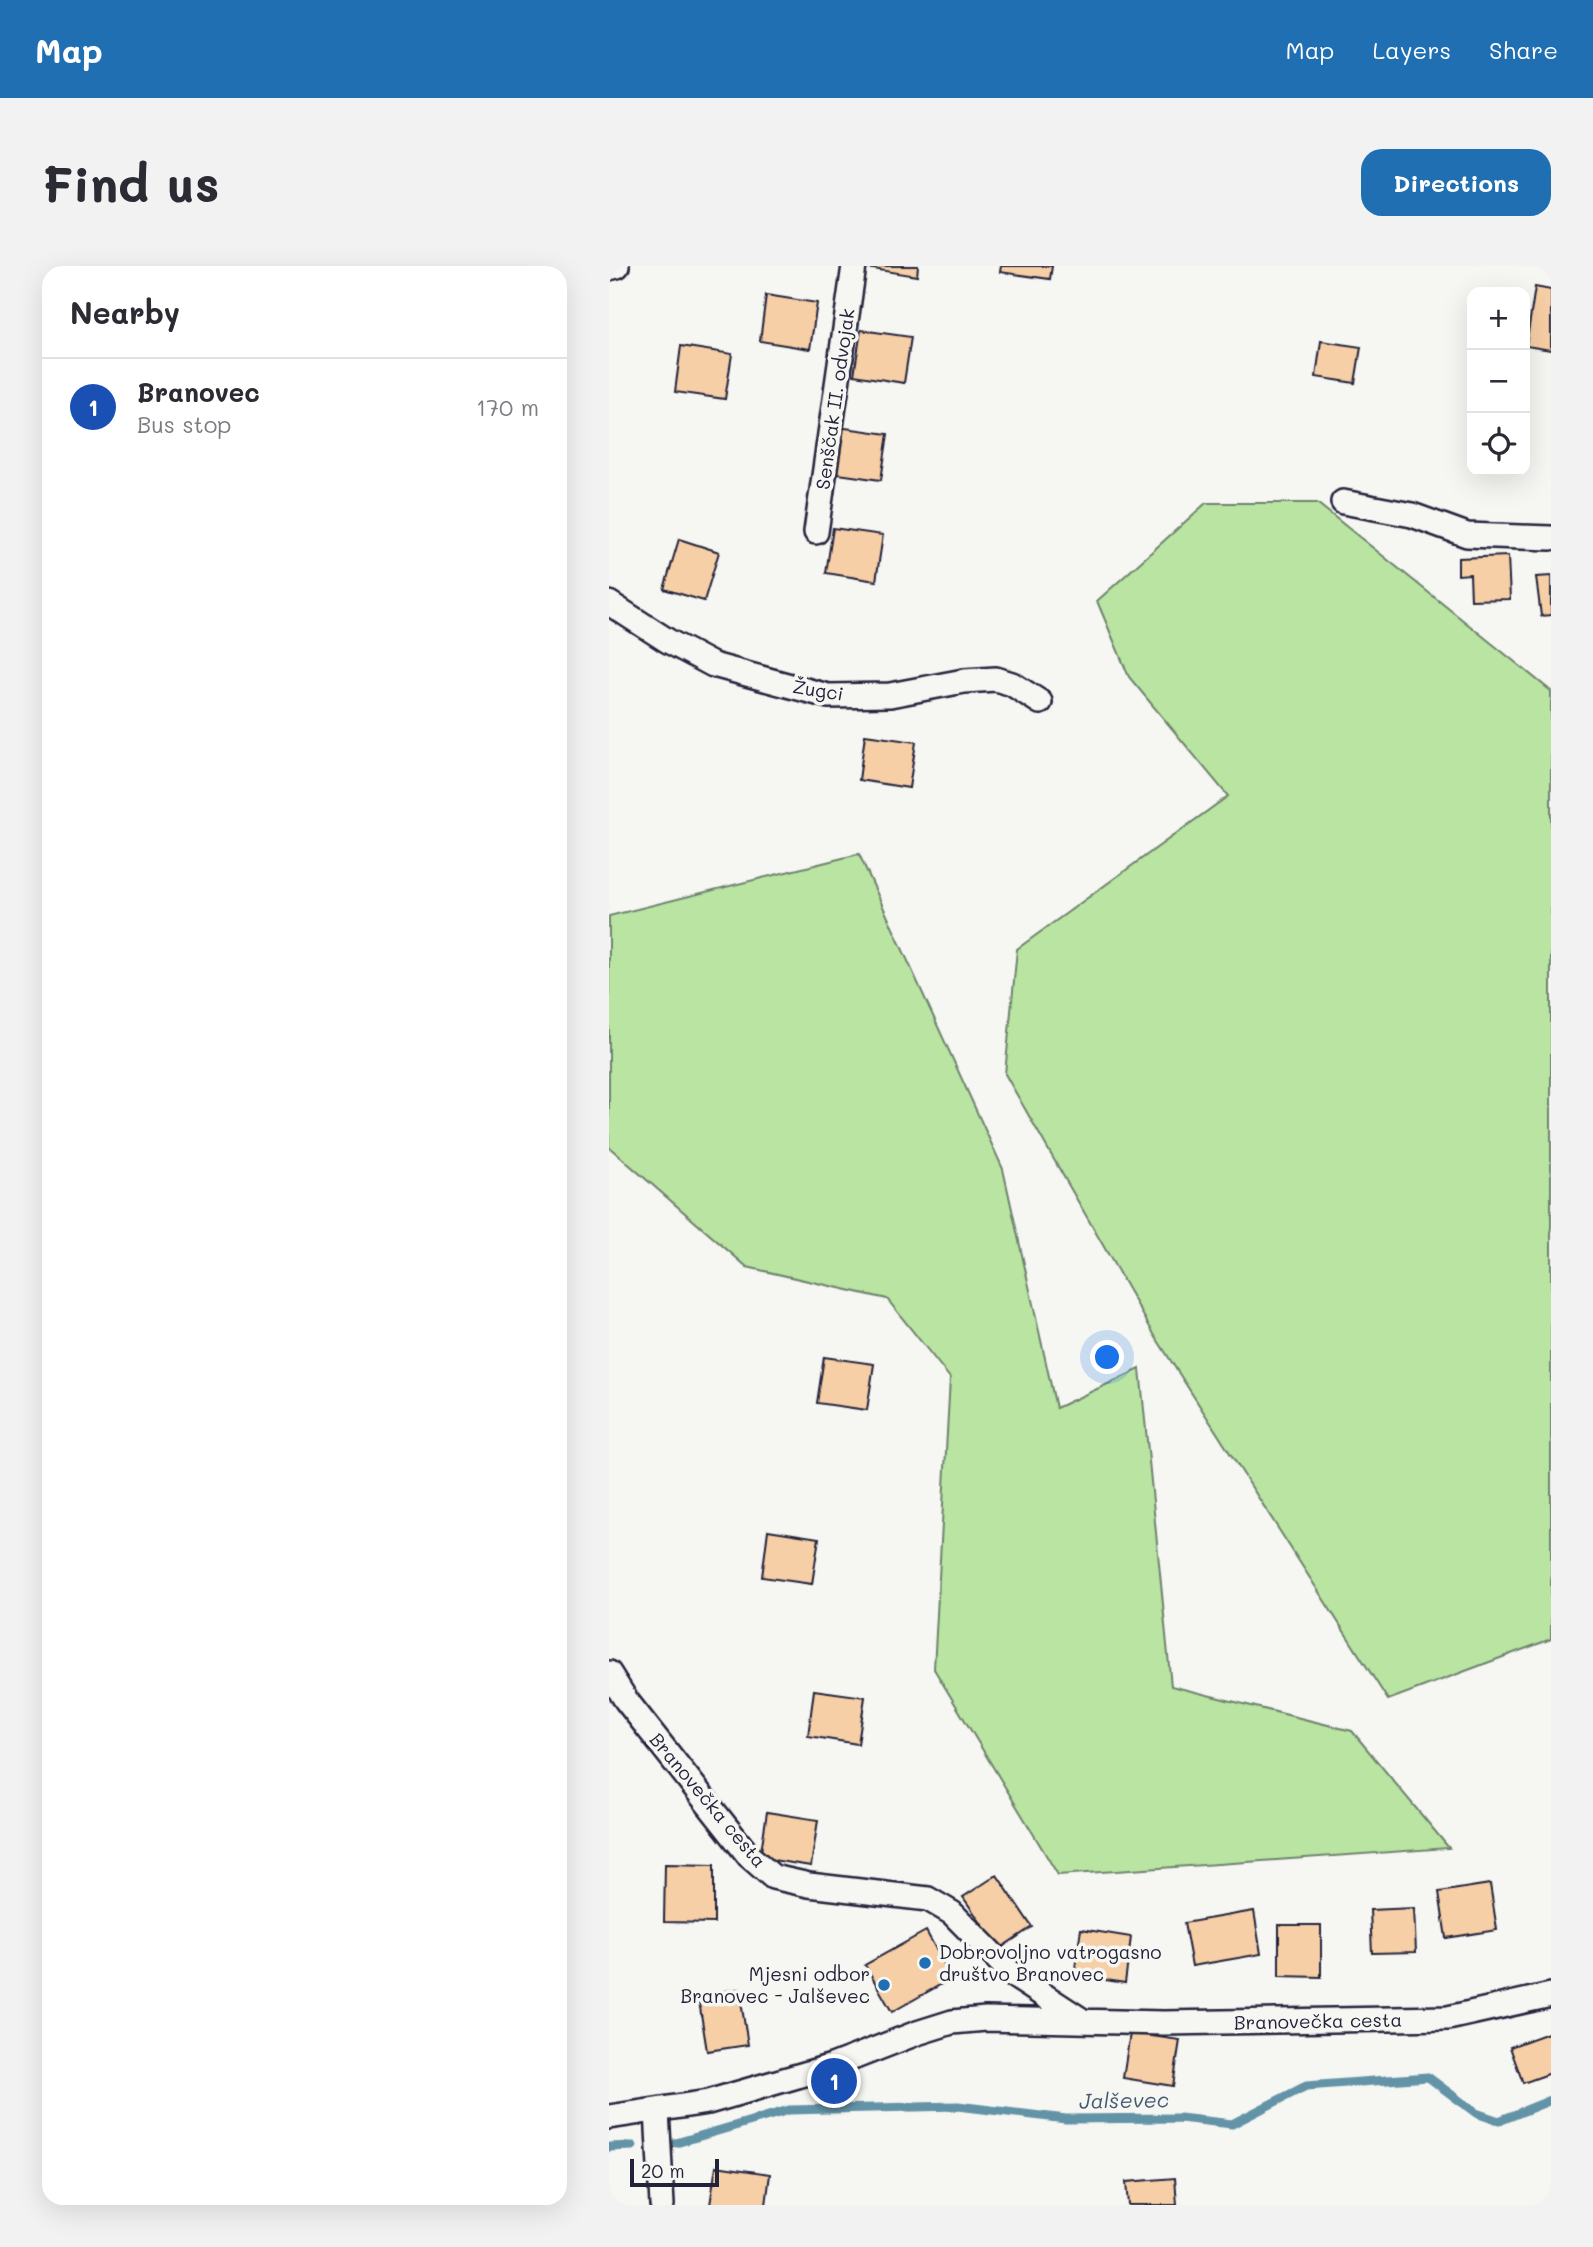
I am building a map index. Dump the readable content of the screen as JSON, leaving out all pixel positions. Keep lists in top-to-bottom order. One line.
{"streets":{"street":["Senščak II. odvojak","Žugci","Branovečka cesta"]},"water":["Jalševec"],"places":["Dobrovoljno vatrogasno društvo Branovec","Mjesni odbor Branovec - Jalševec"],"scale_bar":"20 m","page":{"header":"Map","nav":["Map","Layers","Share"],"buttons":"Directions","title":"Find us","heading":"Nearby","map_buttons":["+","−"],"list":[{"mark":"1","name":"Branovec","note":"Bus stop","value":"170 m"}],"pins":"1","scale":"20 m"}}
